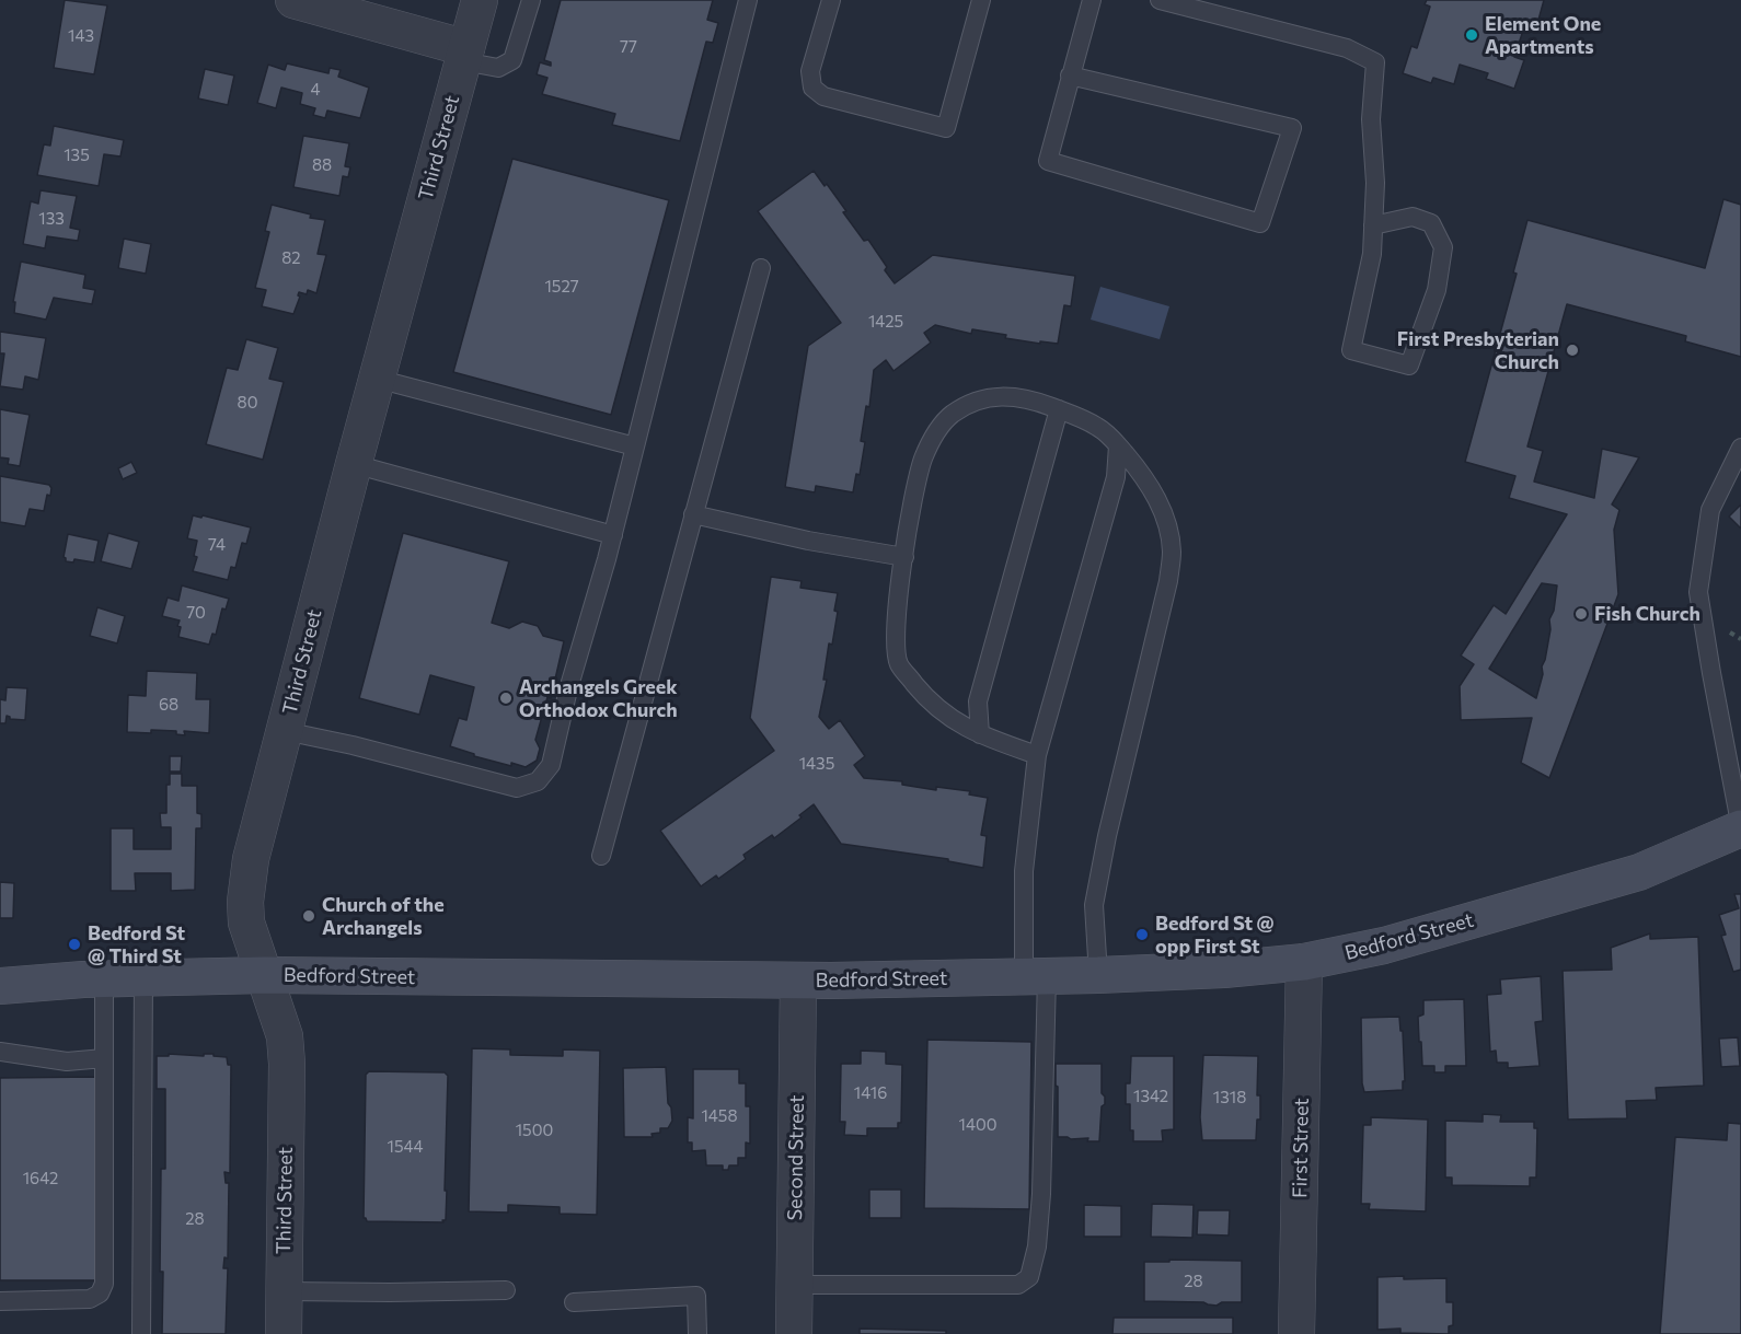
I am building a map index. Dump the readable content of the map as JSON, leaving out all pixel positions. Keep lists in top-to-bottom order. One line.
{"streets":{"main road":["Bedford Street"],"street":["Third Street","First Street","Second Street"]},"crossings":[["Third Street","Bedford Street"],["Bedford Street","First Street"],["Bedford Street","Second Street"]],"places":["Element One Apartments","First Presbyterian Church","Fish Church","Archangels Greek Orthodox Church","Church of the Archangels","Bedford St @ opp First St","Bedford St @ Third St"],"house_numbers":["143","77","4","135","88","133","82","1527","1425","80","74","70","68","1435","1416","1342","1318","1458","1400","1500","1544","1642","28","28"]}
